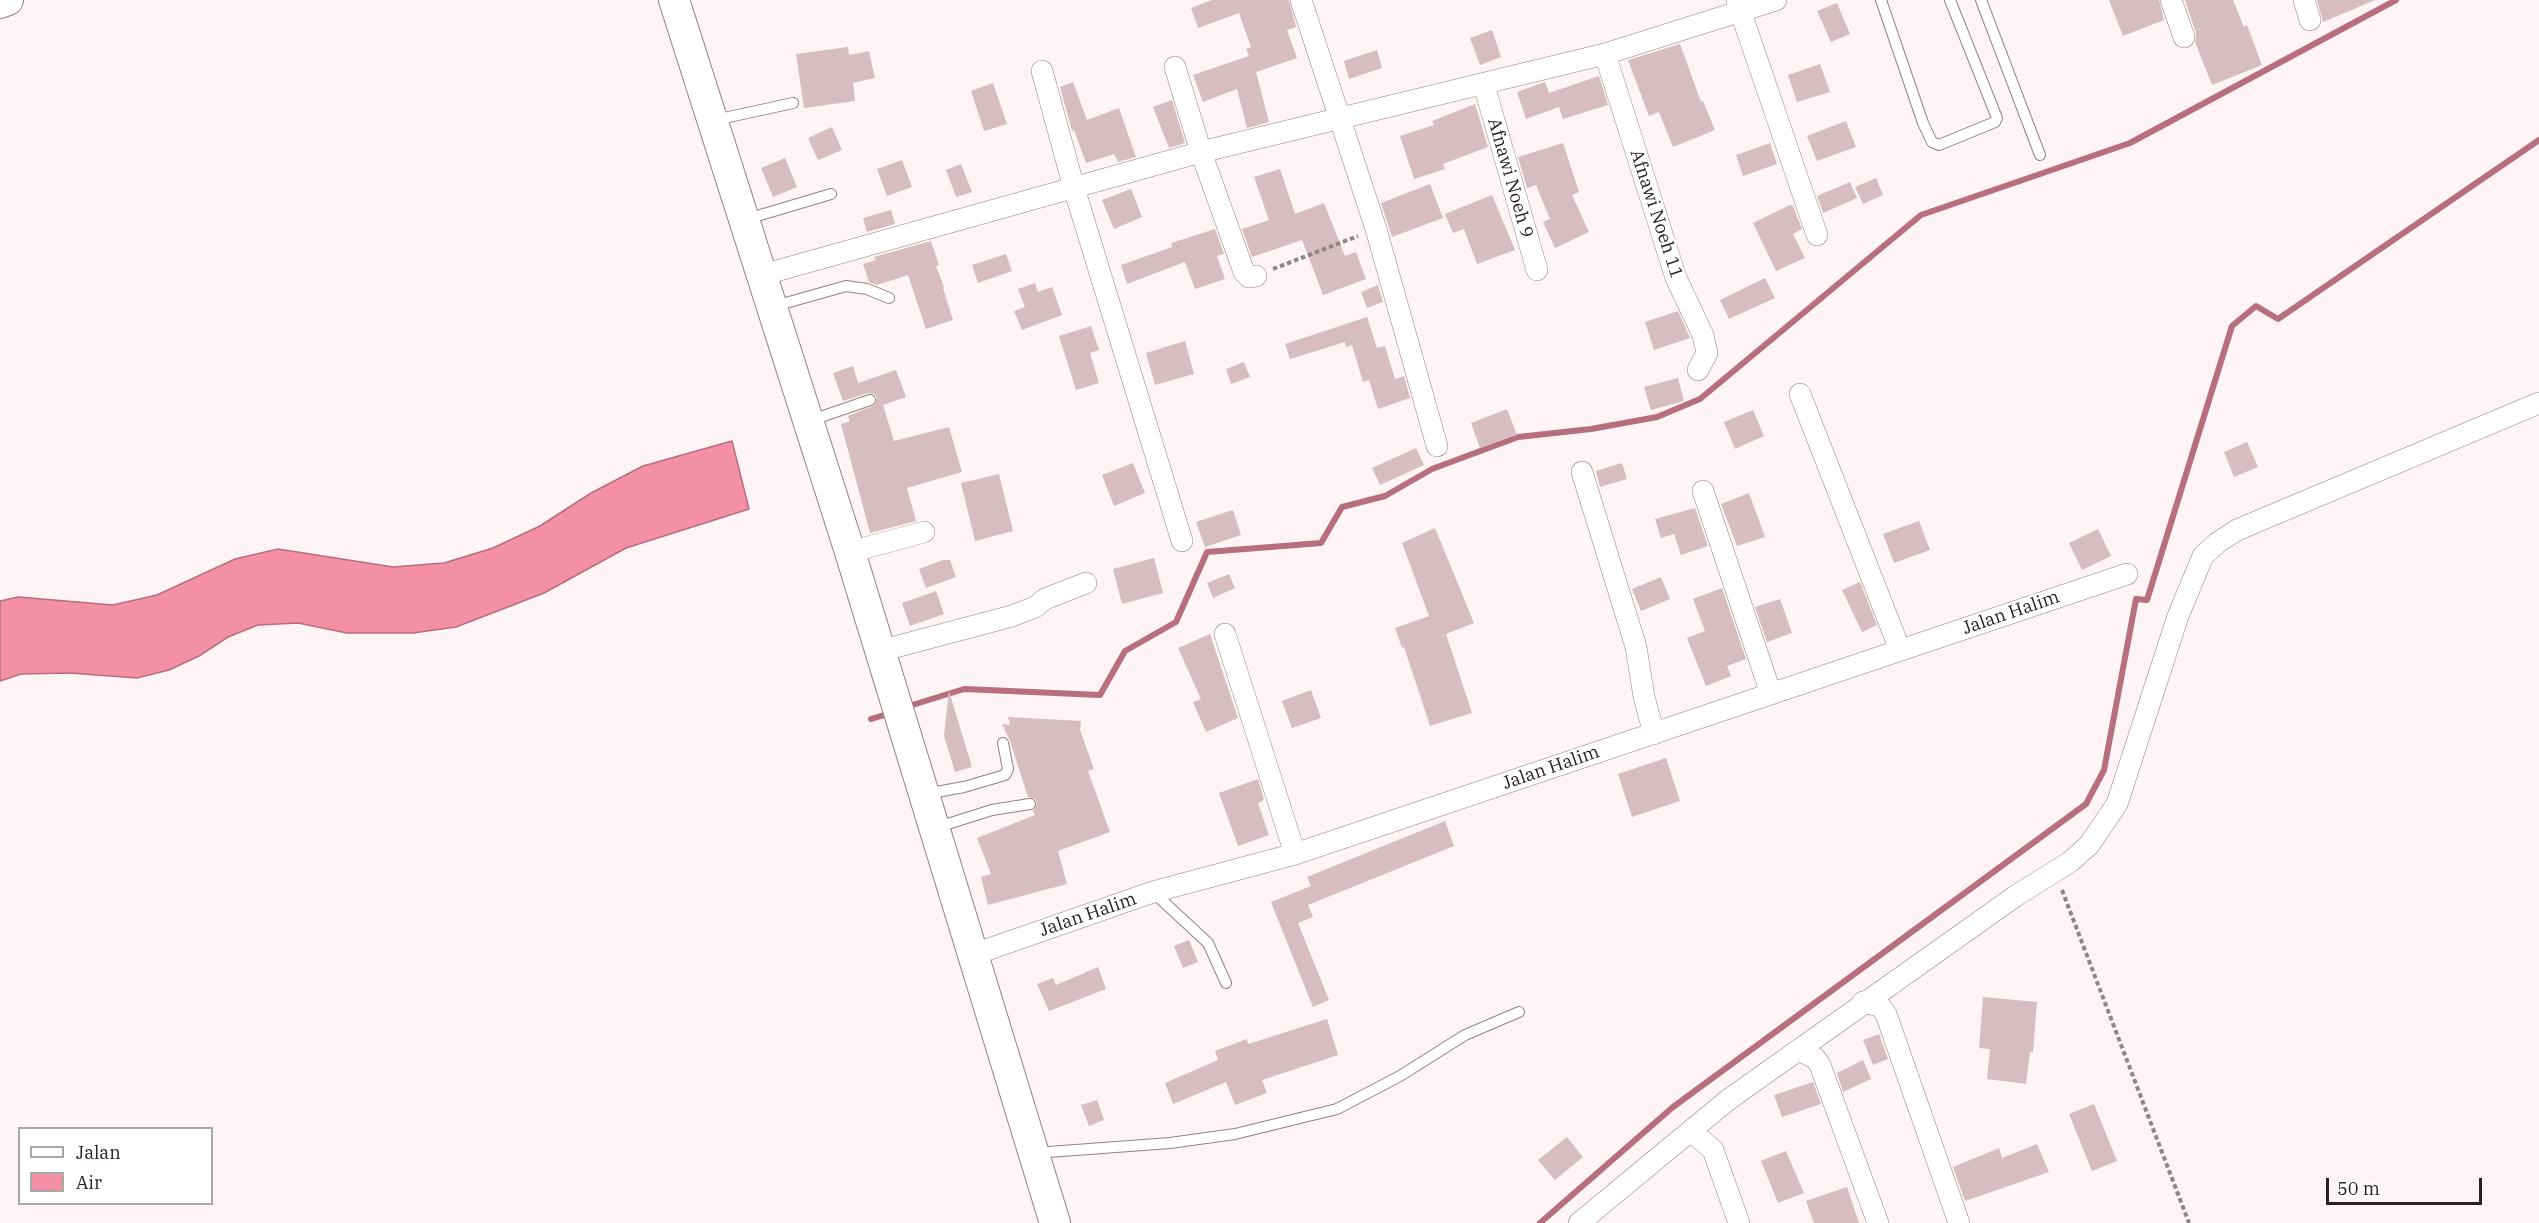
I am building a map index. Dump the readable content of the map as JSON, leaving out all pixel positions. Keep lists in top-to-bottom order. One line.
{"streets":{"street":["Afnawi Noeh 9","Afnawi Noeh 11","Jalan Halim"]},"legend":["Jalan","Air"],"scale_bar":"50 m"}
